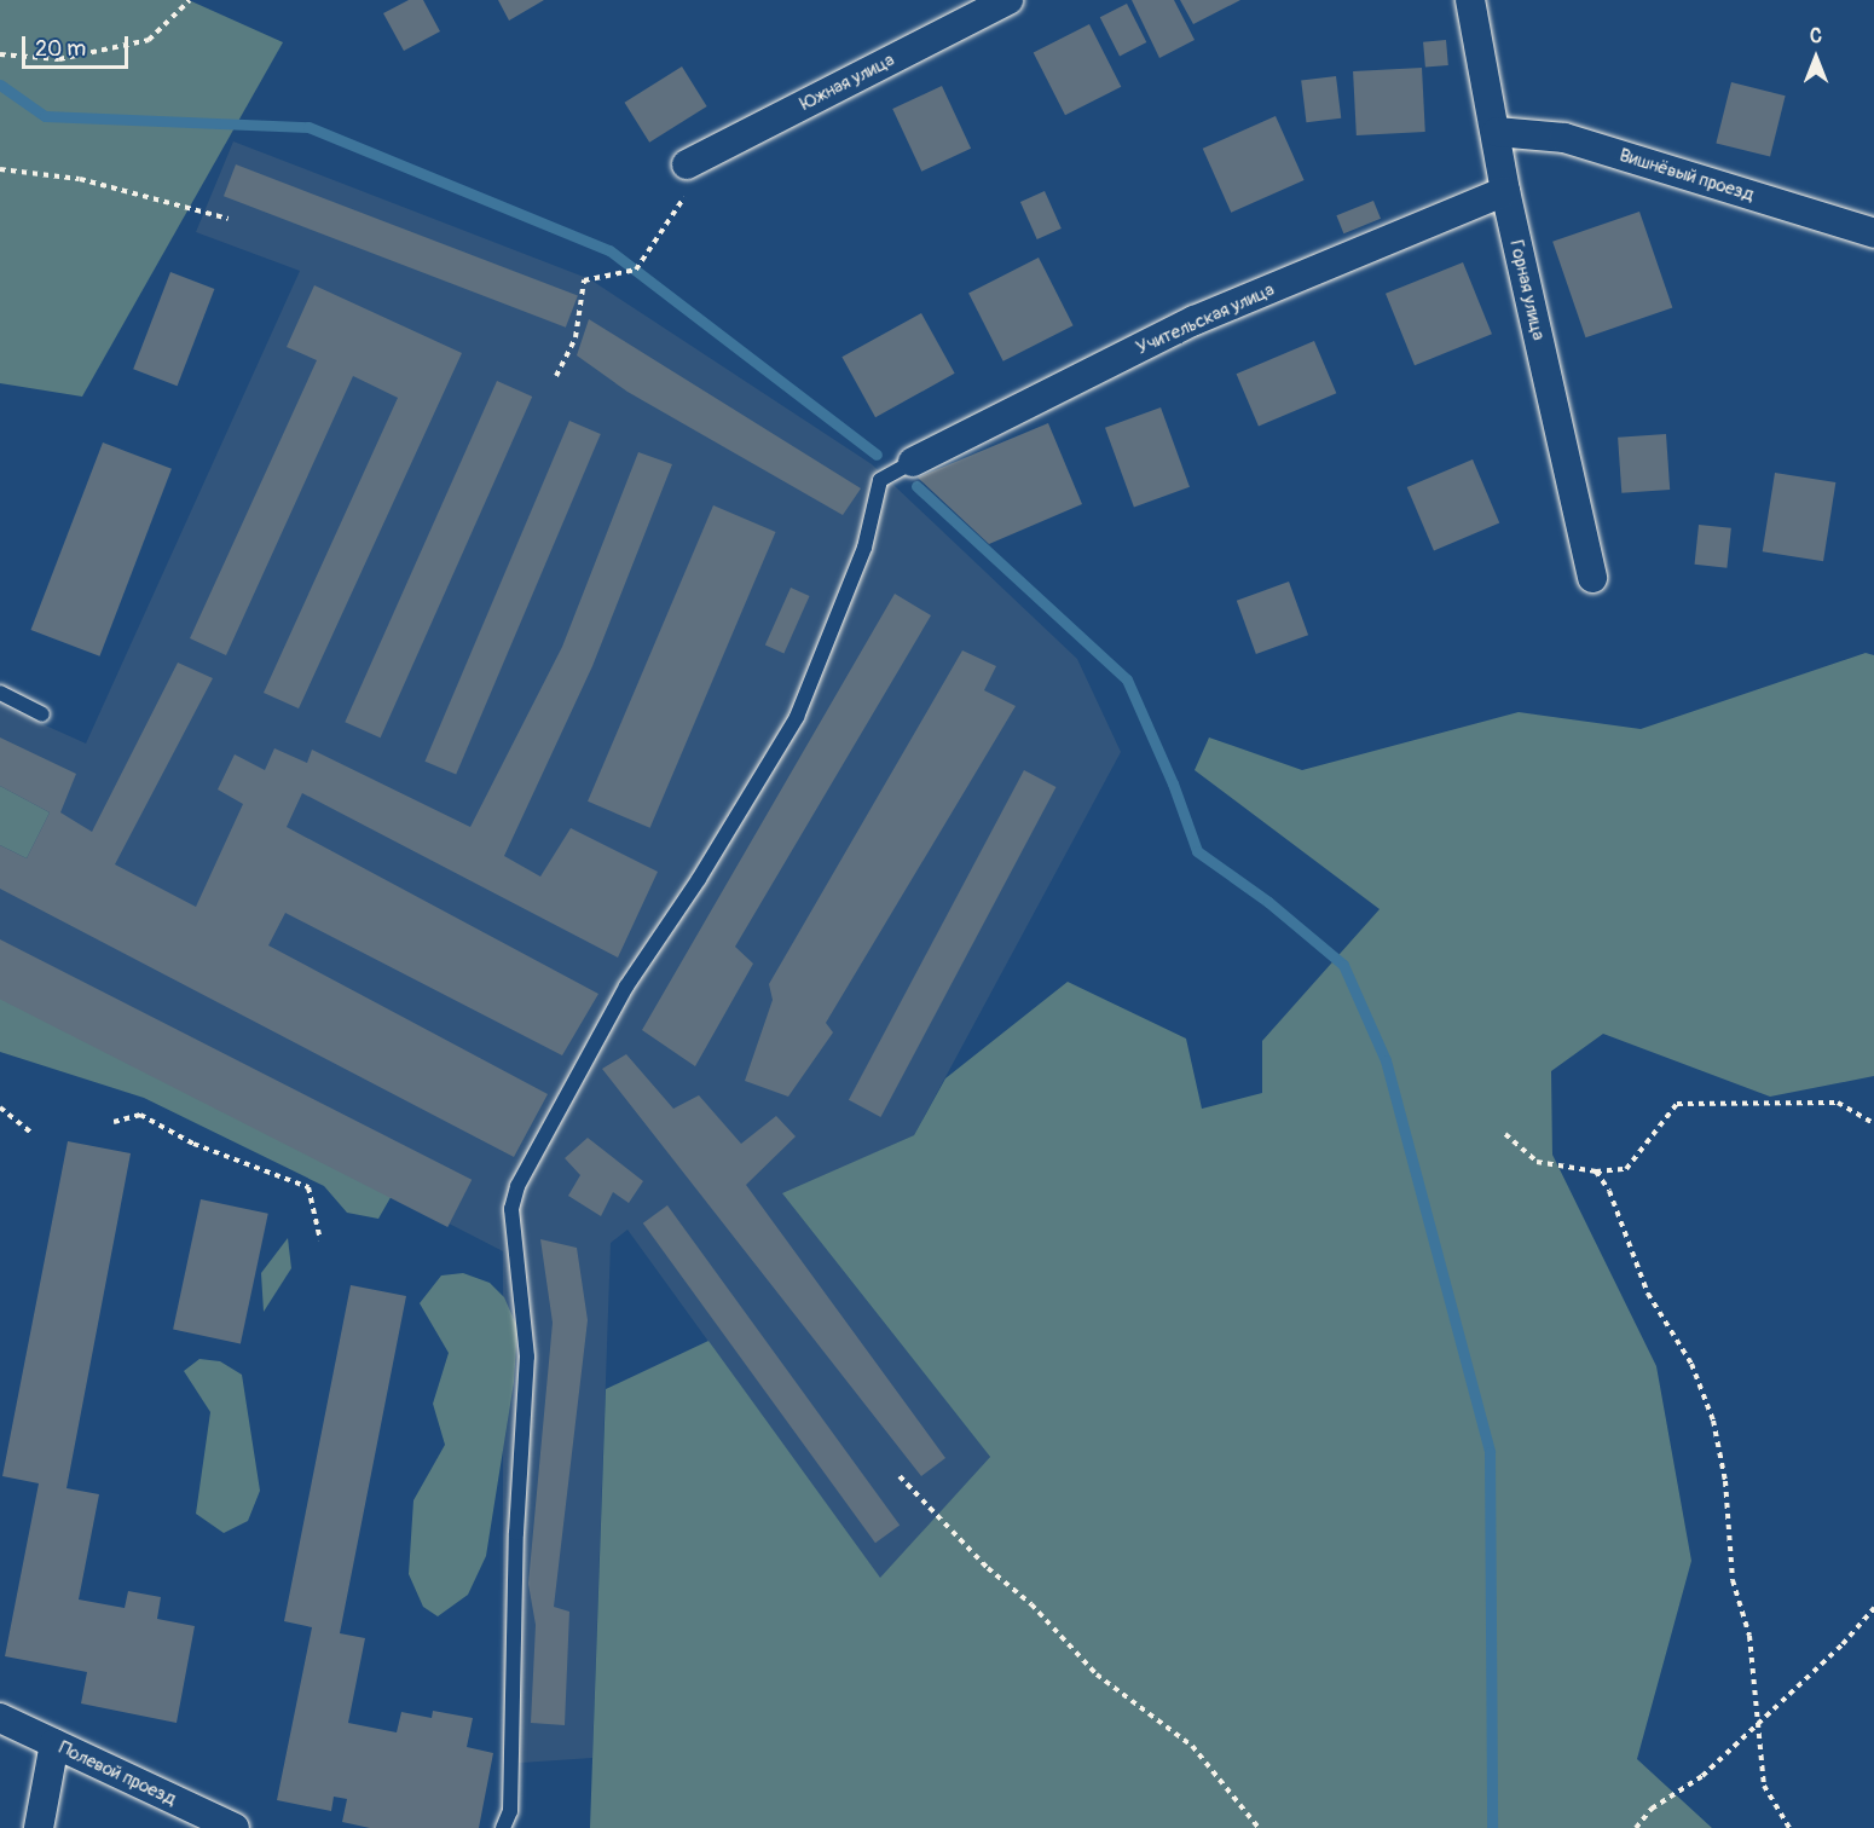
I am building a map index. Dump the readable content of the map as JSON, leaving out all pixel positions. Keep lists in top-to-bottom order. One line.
{"streets":{"street":["Южная улица","Вишнёвый проезд","Горная улица","Учительская улица","Полевой проезд"]},"crossings":[["Вишнёвый проезд","Горная улица"],["Горная улица","Учительская улица"]],"scale_bar":"20 m","north":"top"}
